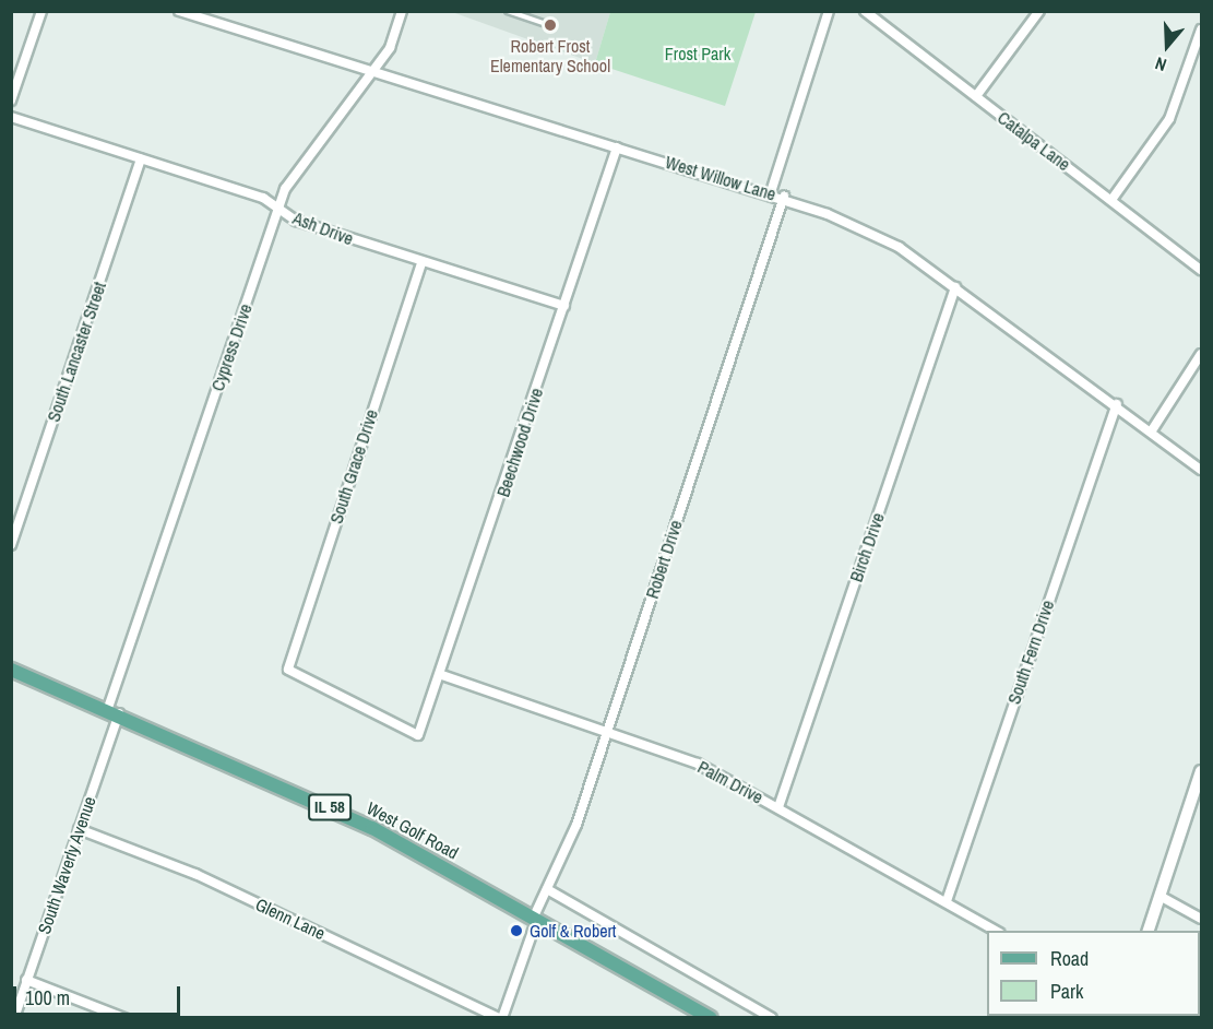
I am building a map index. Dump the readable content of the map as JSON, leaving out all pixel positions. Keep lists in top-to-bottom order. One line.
{"streets":{"main road":["IL 58","West Golf Road"],"street":["Catalpa Lane","West Willow Lane","Ash Drive","Cypress Drive","South Lancaster Street","Beechwood Drive","South Grace Drive","Birch Drive","Robert Drive","South Fern Drive","Palm Drive","South Waverly Avenue","Glenn Lane"]},"crossings":[["West Willow Lane","Cypress Drive"],["West Willow Lane","Beechwood Drive"],["West Willow Lane","Birch Drive"],["West Willow Lane","Robert Drive"],["West Willow Lane","South Fern Drive"],["Ash Drive","Cypress Drive"],["Ash Drive","South Lancaster Street"],["Ash Drive","Beechwood Drive"],["Ash Drive","South Grace Drive"],["Cypress Drive","West Golf Road"],["Cypress Drive","South Waverly Avenue"],["Beechwood Drive","South Grace Drive"],["Beechwood Drive","Palm Drive"],["Birch Drive","Palm Drive"],["Robert Drive","Palm Drive"],["Robert Drive","West Golf Road"],["Robert Drive","Glenn Lane"],["South Fern Drive","Palm Drive"],["West Golf Road","South Waverly Avenue"],["South Waverly Avenue","Glenn Lane"]],"parks":["Frost Park"],"places":["Robert Frost Elementary School","Golf & Robert"],"legend":["Road","Park"],"scale_bar":"100 m","north":"bottom"}
